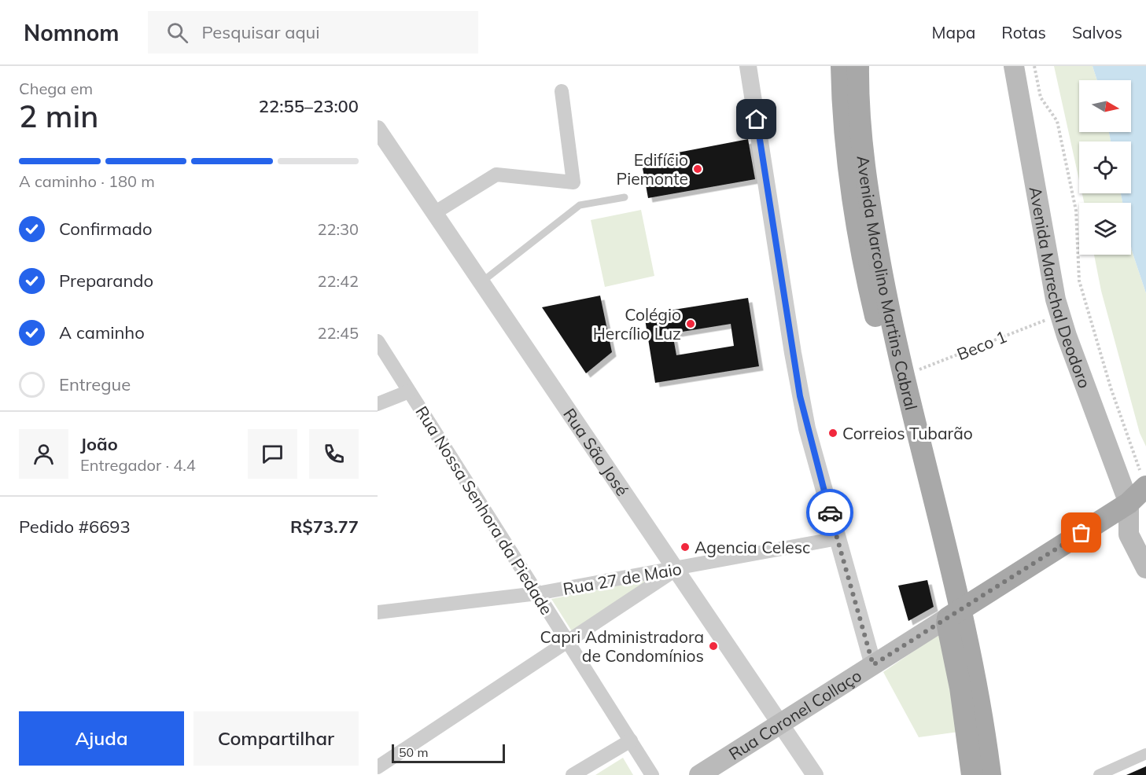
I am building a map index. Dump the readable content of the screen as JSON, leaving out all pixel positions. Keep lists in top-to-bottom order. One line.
{"streets":{"main road":["Avenida Marcolino Martins Cabral","Avenida Marechal Deodoro","Rua Coronel Collaço"],"street":["Rua São José","Rua Nossa Senhora da Piedade","Rua 27 de Maio"],"path":["Beco 1"]},"crossings":[["Avenida Marcolino Martins Cabral","Beco 1"],["Avenida Marcolino Martins Cabral","Rua Coronel Collaço"],["Avenida Marechal Deodoro","Beco 1"],["Avenida Marechal Deodoro","Rua Coronel Collaço"],["Rua São José","Rua 27 de Maio"],["Rua São José","Rua Coronel Collaço"],["Rua Nossa Senhora da Piedade","Rua 27 de Maio"]],"places":["Edifício Piemonte","Colégio Hercílio Luz","Correios Tubarão","Agencia Celesc","Capri Administradora de Condomínios"],"scale_bar":"50 m","north":"right","page":{"header":"Nomnom","search":"Pesquisar aqui","nav":["Mapa","Rotas","Salvos"],"heading":["2 min","Chega em","22:55–23:00"],"panel":["João","Entregador · 4.4","Pedido #6693","R$73.77"],"bar":"A caminho · 180 m","list":[["Confirmado","22:30"],["Preparando","22:42"],["A caminho","22:45"],"Entregue"],"buttons":["Ajuda","Compartilhar"],"scale":"50 m"}}
